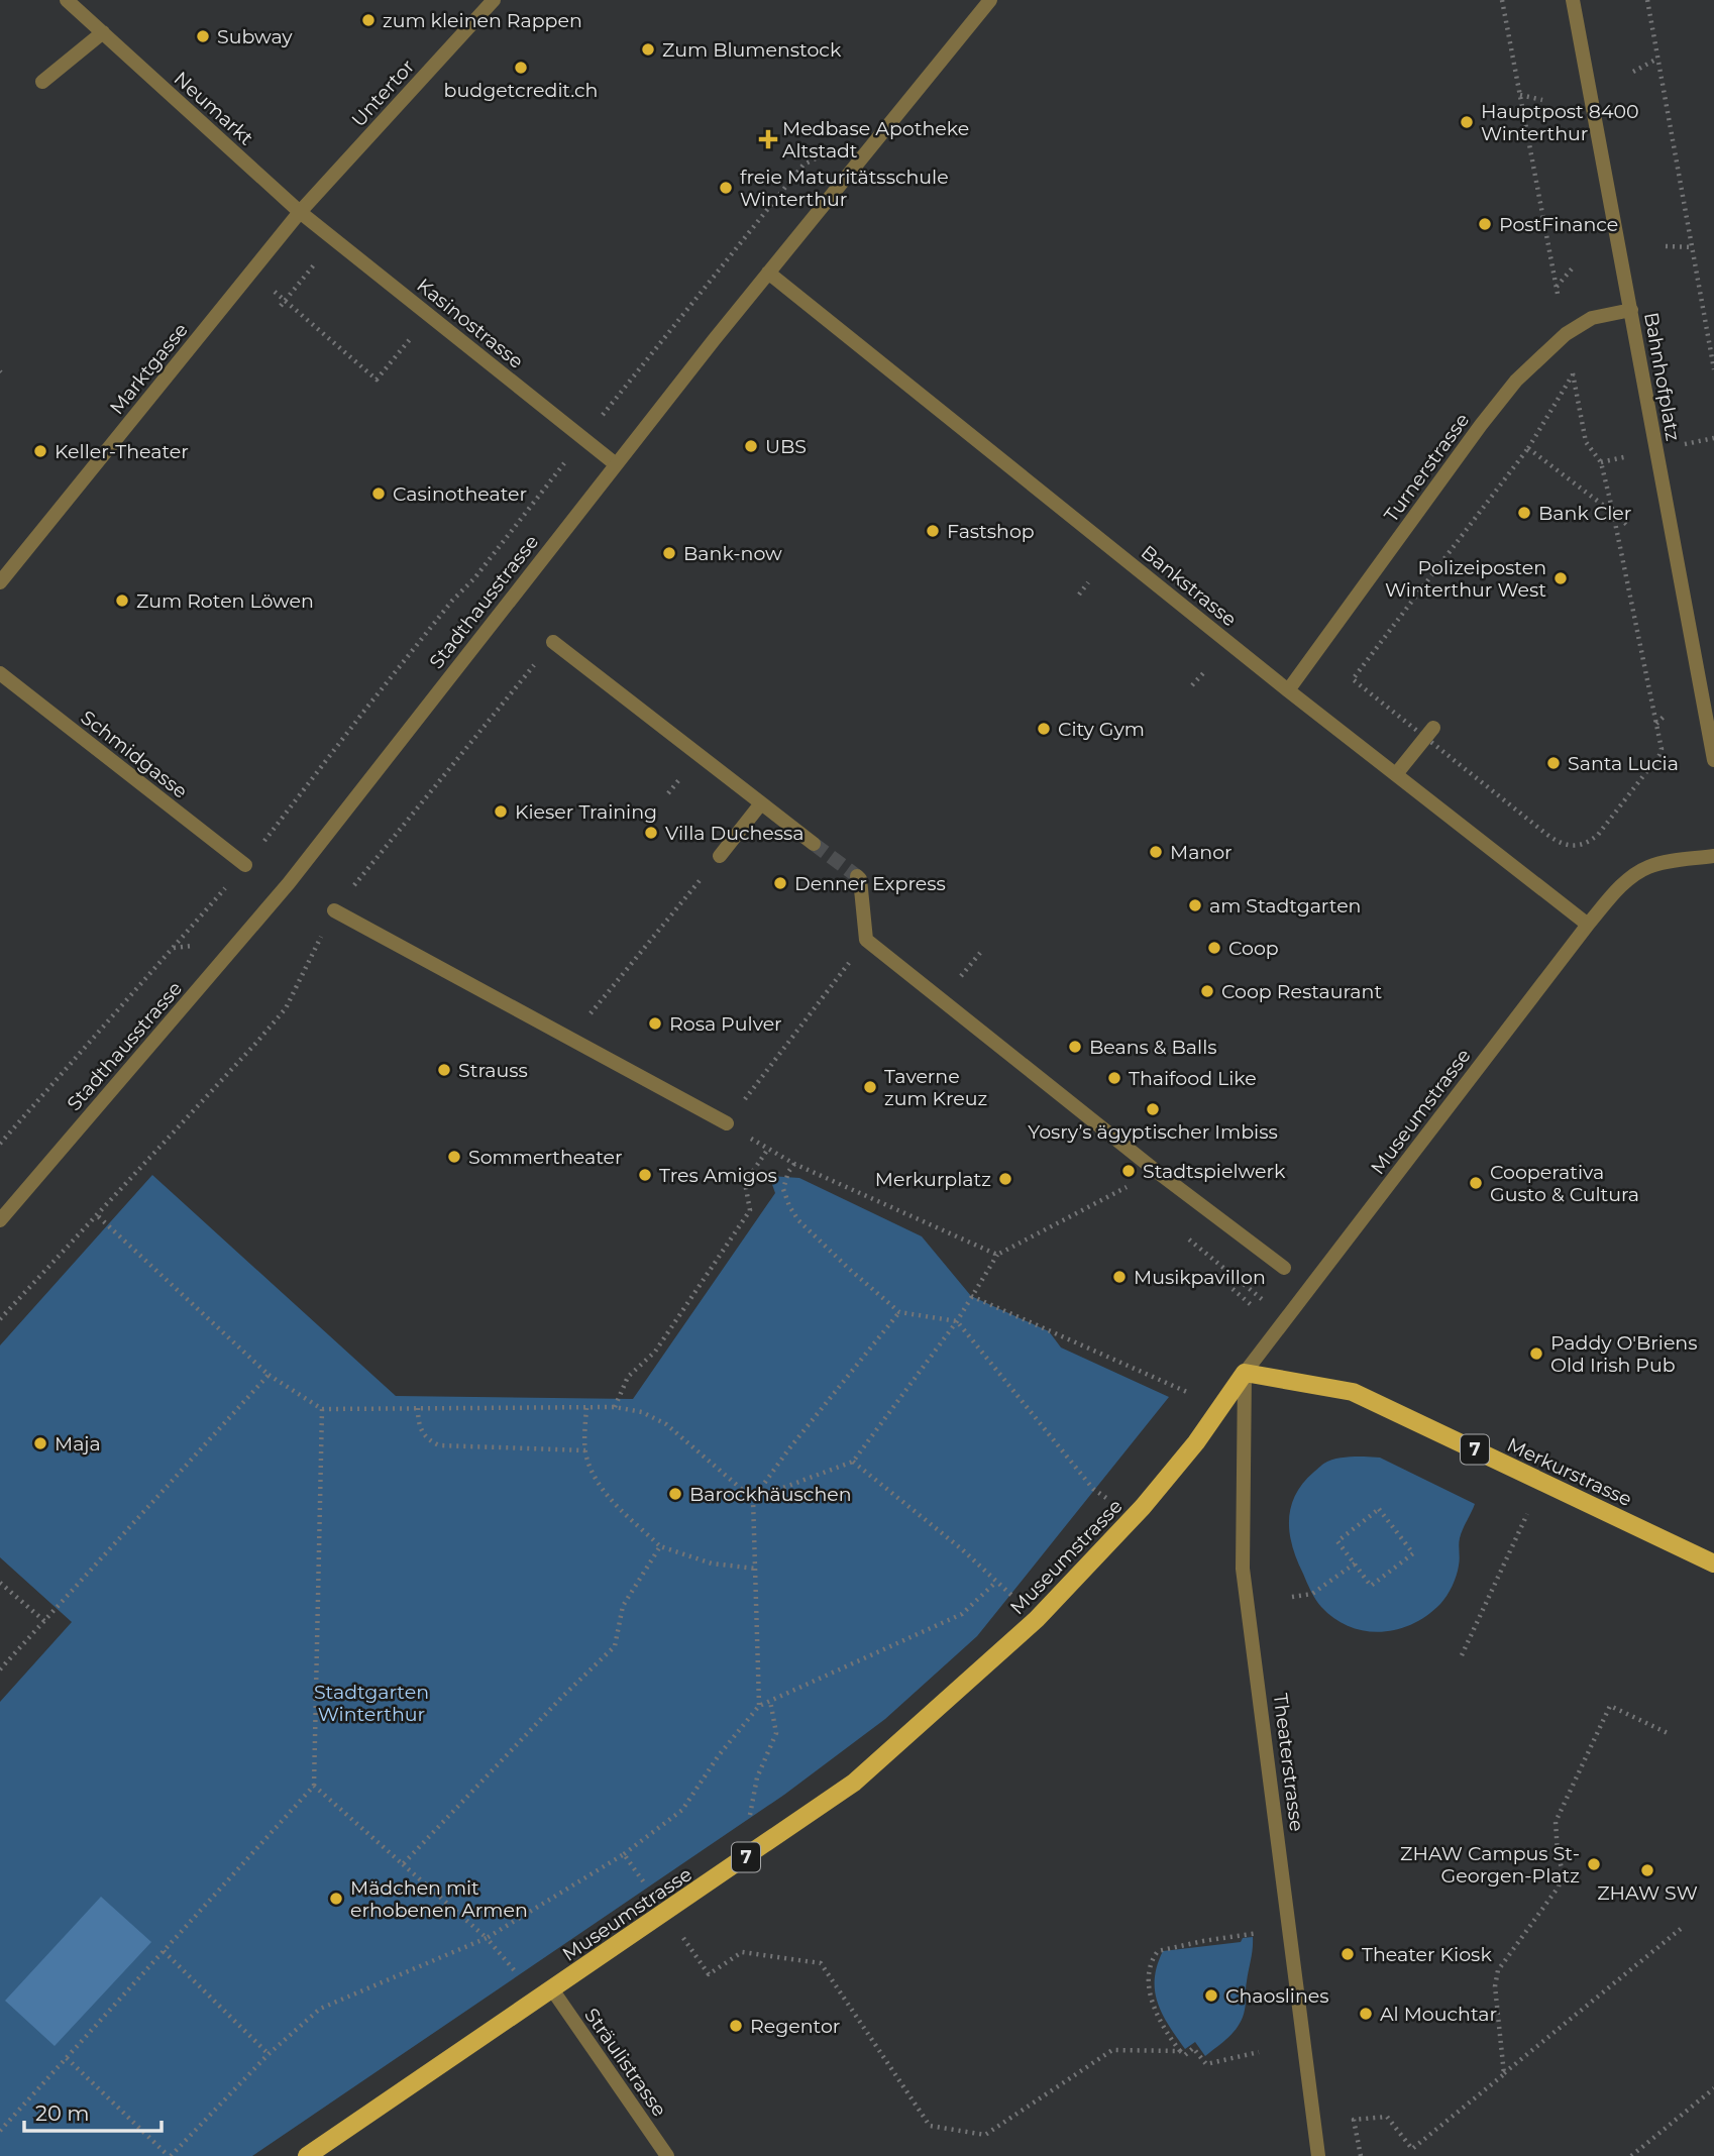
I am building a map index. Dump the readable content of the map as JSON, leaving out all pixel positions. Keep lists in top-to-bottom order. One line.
{"streets":{"main road":["Museumstrasse","7","Merkurstrasse"],"street":["Untertor","Neumarkt","Kasinostrasse","Marktgasse","Bahnhofplatz","Turnerstrasse","Bankstrasse","Stadthausstrasse","Schmidgasse","Theaterstrasse","Sträulistrasse"]},"crossings":[["Untertor","Neumarkt"],["Untertor","Kasinostrasse"],["Untertor","Marktgasse"],["Neumarkt","Kasinostrasse"],["Neumarkt","Marktgasse"],["Kasinostrasse","Marktgasse"],["Kasinostrasse","Stadthausstrasse"],["Bahnhofplatz","Turnerstrasse"],["Turnerstrasse","Bankstrasse"],["Bankstrasse","Stadthausstrasse"],["Bankstrasse","Museumstrasse"],["Museumstrasse","Merkurstrasse"],["Museumstrasse","Theaterstrasse"],["Museumstrasse","Sträulistrasse"],["Merkurstrasse","Theaterstrasse"]],"parks":["Stadtgarten Winterthur"],"places":{"other":["zum kleinen Rappen","Subway","Zum Blumenstock","budgetcredit.ch","Hauptpost 8400 Winterthur","freie Maturitätsschule Winterthur","PostFinance","UBS","Keller-Theater","Casinotheater","Bank Cler","Fastshop","Bank-now","Polizeiposten Winterthur West","Zum Roten Löwen","City Gym","Santa Lucia","Kieser Training","Villa Duchessa","Manor","Denner Express","am Stadtgarten","Coop","Coop Restaurant","Rosa Pulver","Beans & Balls","Strauss","Thaifood Like","Taverne zum Kreuz","Yosry’s ägyptischer Imbiss","Sommertheater","Stadtspielwerk","Tres Amigos","Merkurplatz","Cooperativa Gusto & Cultura","Musikpavillon","Paddy O'Briens Old Irish Pub","Maja","Barockhäuschen","ZHAW Campus St- Georgen-Platz","ZHAW SW","Mädchen mit erhobenen Armen","Theater Kiosk","Chaoslines","Al Mouchtar","Regentor"],"health":["Medbase Apotheke Altstadt"]},"scale_bar":"20 m"}
